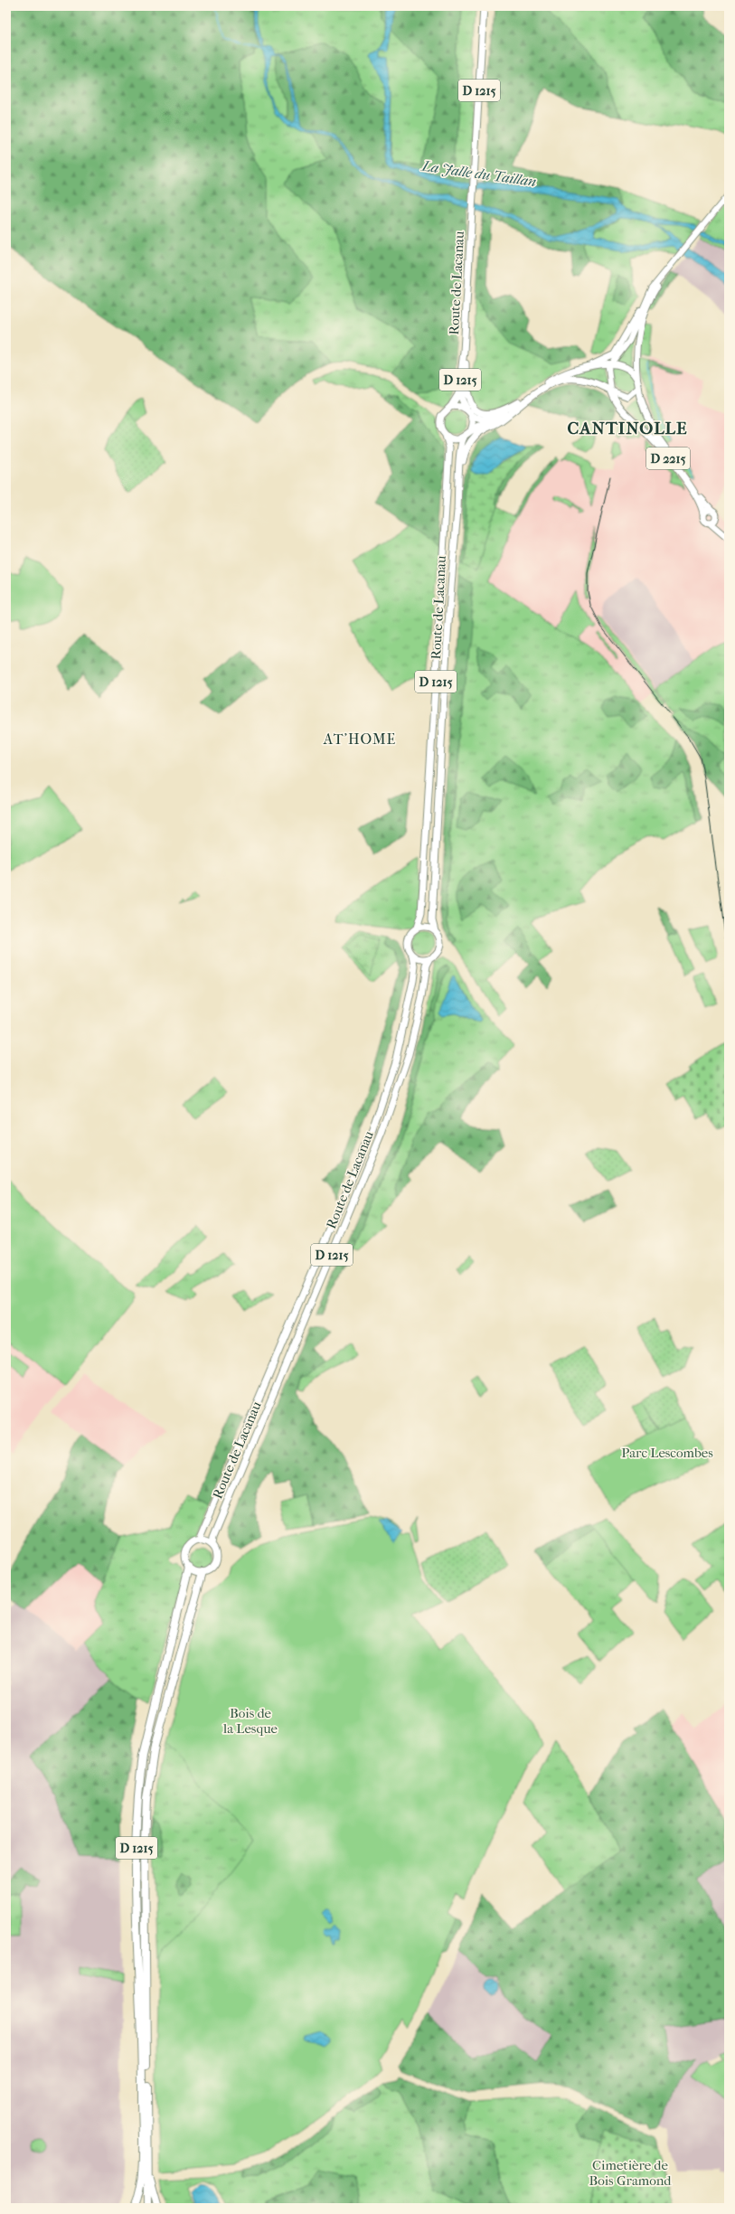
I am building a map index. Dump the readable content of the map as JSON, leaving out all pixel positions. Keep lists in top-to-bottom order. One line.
{"streets":{"highway":["D 1215"],"main road":["Route de Lacanau","D 2215"]},"crossings":[["D 1215","Route de Lacanau"]],"districts":["CANTINOLLE","AT'HOME"],"water":["La Jalle du Taillan"],"parks":["Parc Lescombes","Bois de la Lesque","Cimetière de Bois Gramond"]}
